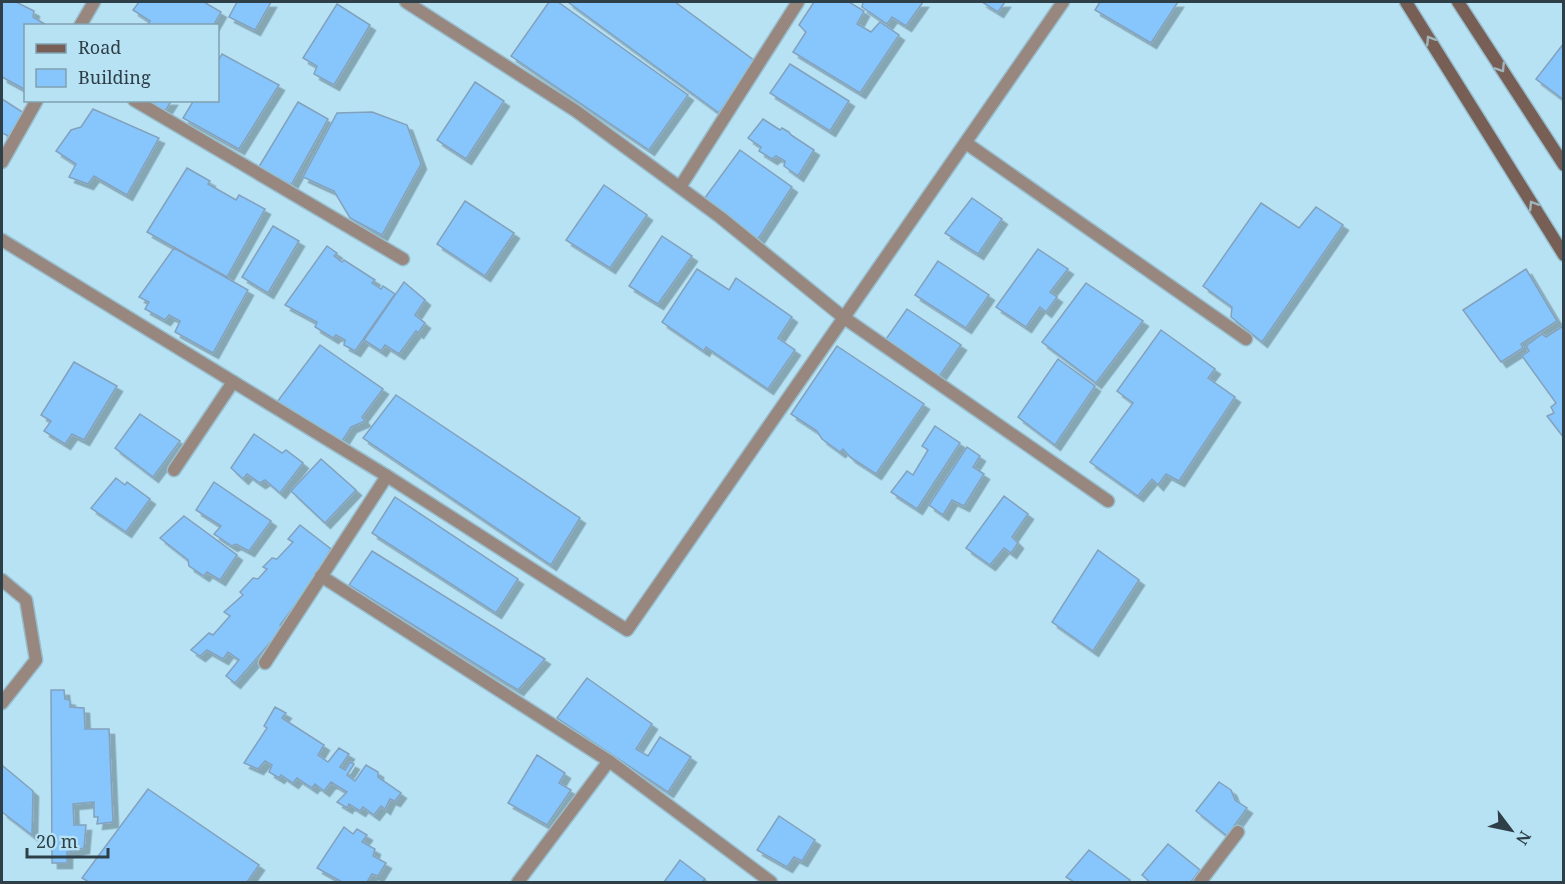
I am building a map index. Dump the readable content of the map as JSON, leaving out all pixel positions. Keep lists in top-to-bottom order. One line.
{"legend":["Road","Building"],"scale_bar":"20 m","north":"bottom right"}
